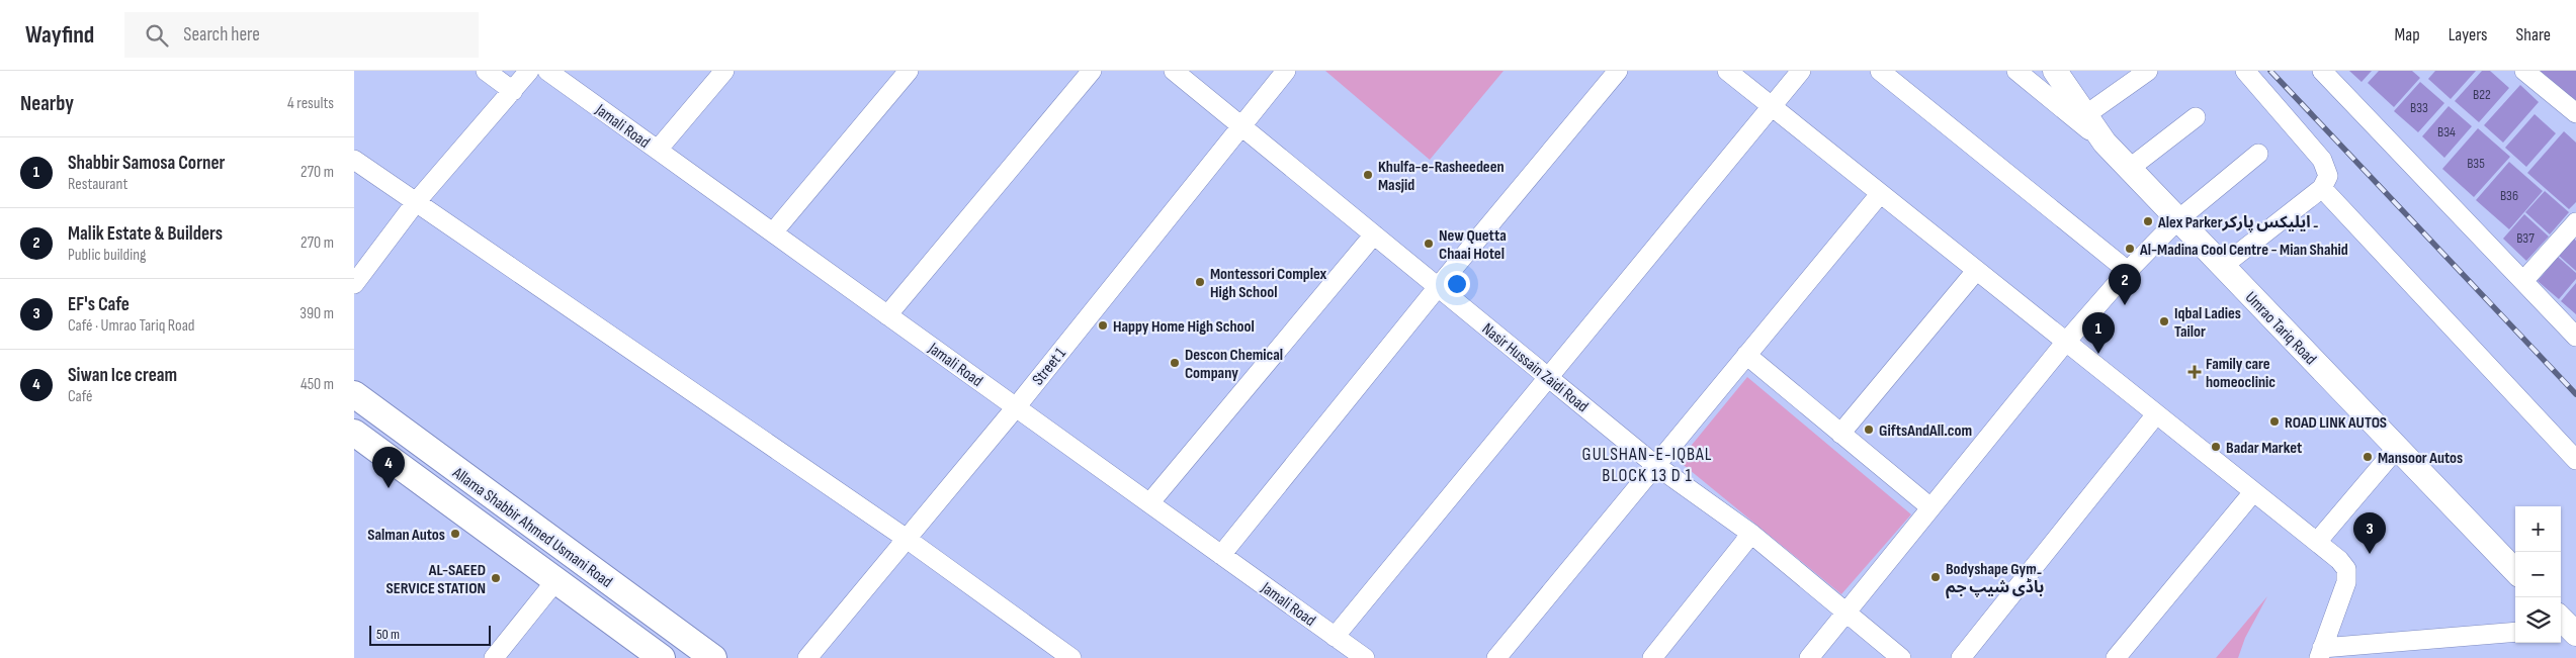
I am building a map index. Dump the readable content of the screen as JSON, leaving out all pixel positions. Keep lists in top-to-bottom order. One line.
{"streets":{"main road":["Allama Shabbir Ahmed Usmani Road"],"street":["Jamali Road","Umrao Tariq Road","Street 1","Nasir Hussain Zaidi Road"]},"crossings":[["Jamali Road","Street 1"],["Street 1","Nasir Hussain Zaidi Road"]],"districts":["GULSHAN-E-IQBAL BLOCK 13 D 1"],"places":{"other":["Khulfa-e-Rasheedeen Masjid","Alex Parker۔ ایلیکس پارکر","New Quetta Chaai Hotel","Al-Madina Cool Centre - Mian Shahid","Montessori Complex High School","Iqbal Ladies Tailor","Happy Home High School","Descon Chemical Company","ROAD LINK AUTOS","GiftsAndAll.com","Badar Market","Mansoor Autos","Salman Autos","Bodyshape Gym۔ باڈی شیپ جم","AL-SAEED SERVICE STATION"],"health":["Family care homeoclinic"]},"house_numbers":["B22","B33","B34","B35","B36","B37"],"scale_bar":"50 m","page":{"header":"Wayfind","search":"Search here","nav":["Map","Layers","Share"],"heading":["Nearby","4 results"],"list":[{"mark":"1","name":"Shabbir Samosa Corner","note":"Restaurant","value":"270 m"},{"mark":"2","name":"Malik Estate & Builders","note":"Public building","value":"270 m"},{"mark":"3","name":"EF's Cafe","note":"Café · Umrao Tariq Road","value":"390 m"},{"mark":"4","name":"Siwan Ice cream","note":"Café","value":"450 m"}],"pins":["2","1","4","3"],"map_buttons":["+","−"],"scale":"50 m"}}
